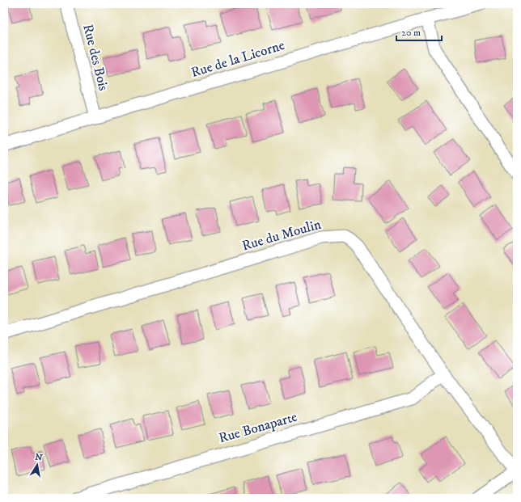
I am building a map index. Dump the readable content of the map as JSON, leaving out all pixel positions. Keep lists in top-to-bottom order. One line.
{"streets":{"street":["Rue des Bois","Rue de la Licorne","Rue du Moulin","Rue Bonaparte"]},"crossings":[["Rue des Bois","Rue de la Licorne"],["Rue du Moulin","Rue Bonaparte"]],"scale_bar":"20 m","north":"top"}
